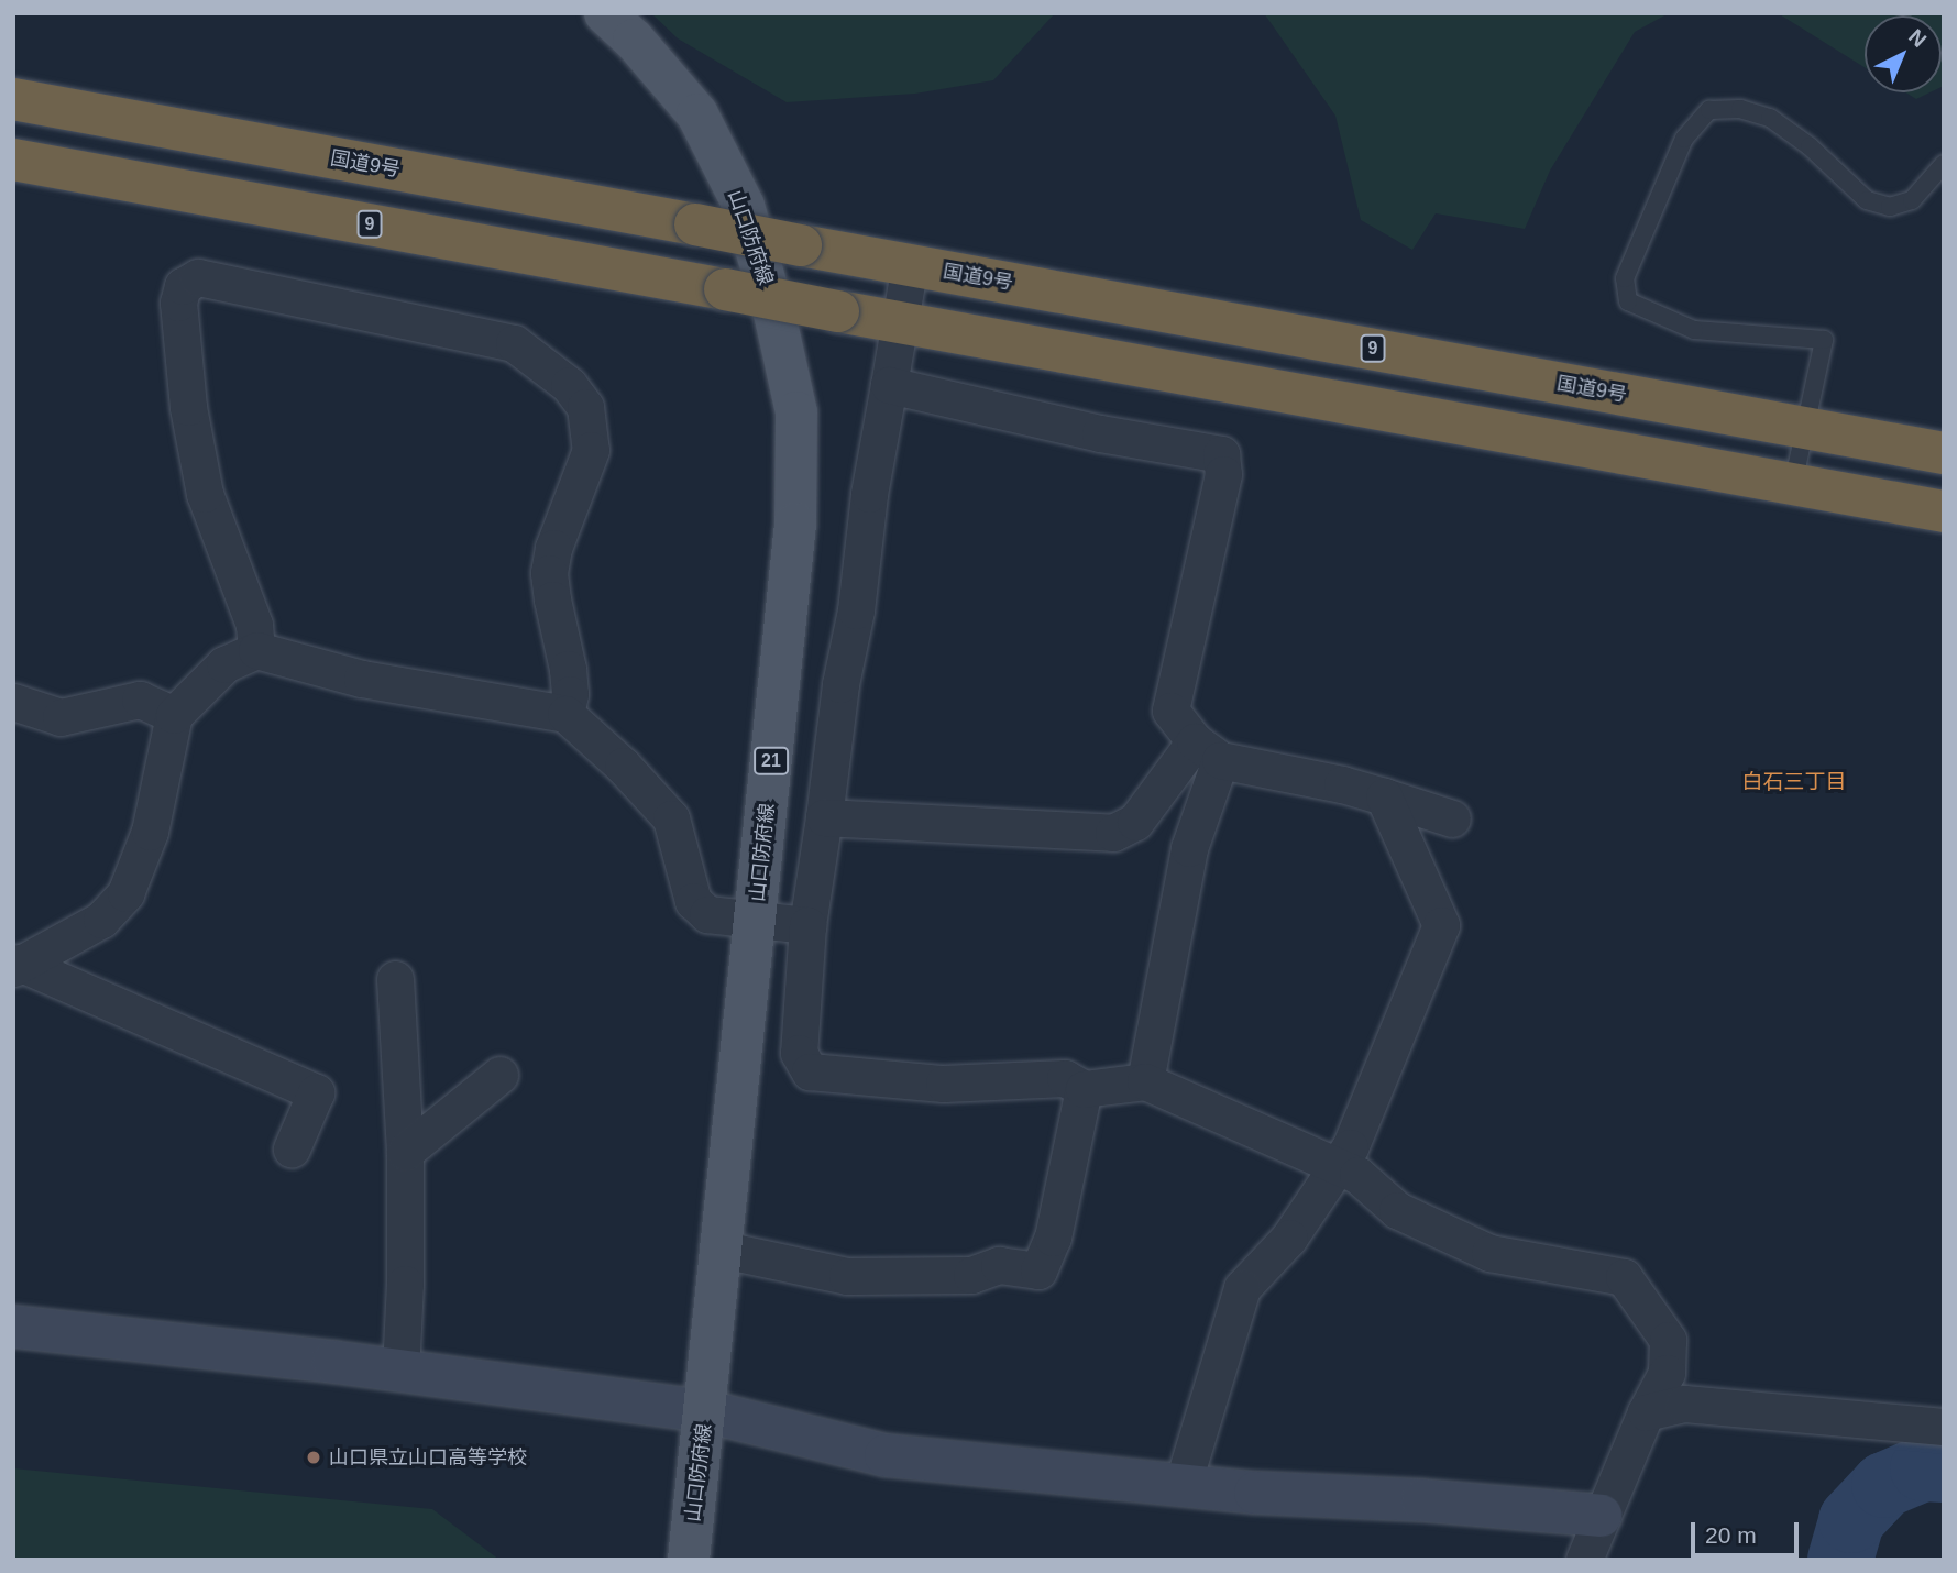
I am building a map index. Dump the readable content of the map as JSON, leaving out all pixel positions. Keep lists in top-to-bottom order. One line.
{"streets":{"highway":["国道9号","9"],"main road":["山口防府線","21"]},"districts":["白石三丁目"],"places":["山口県立山口高等学校"],"scale_bar":"20 m","north":"top right"}
